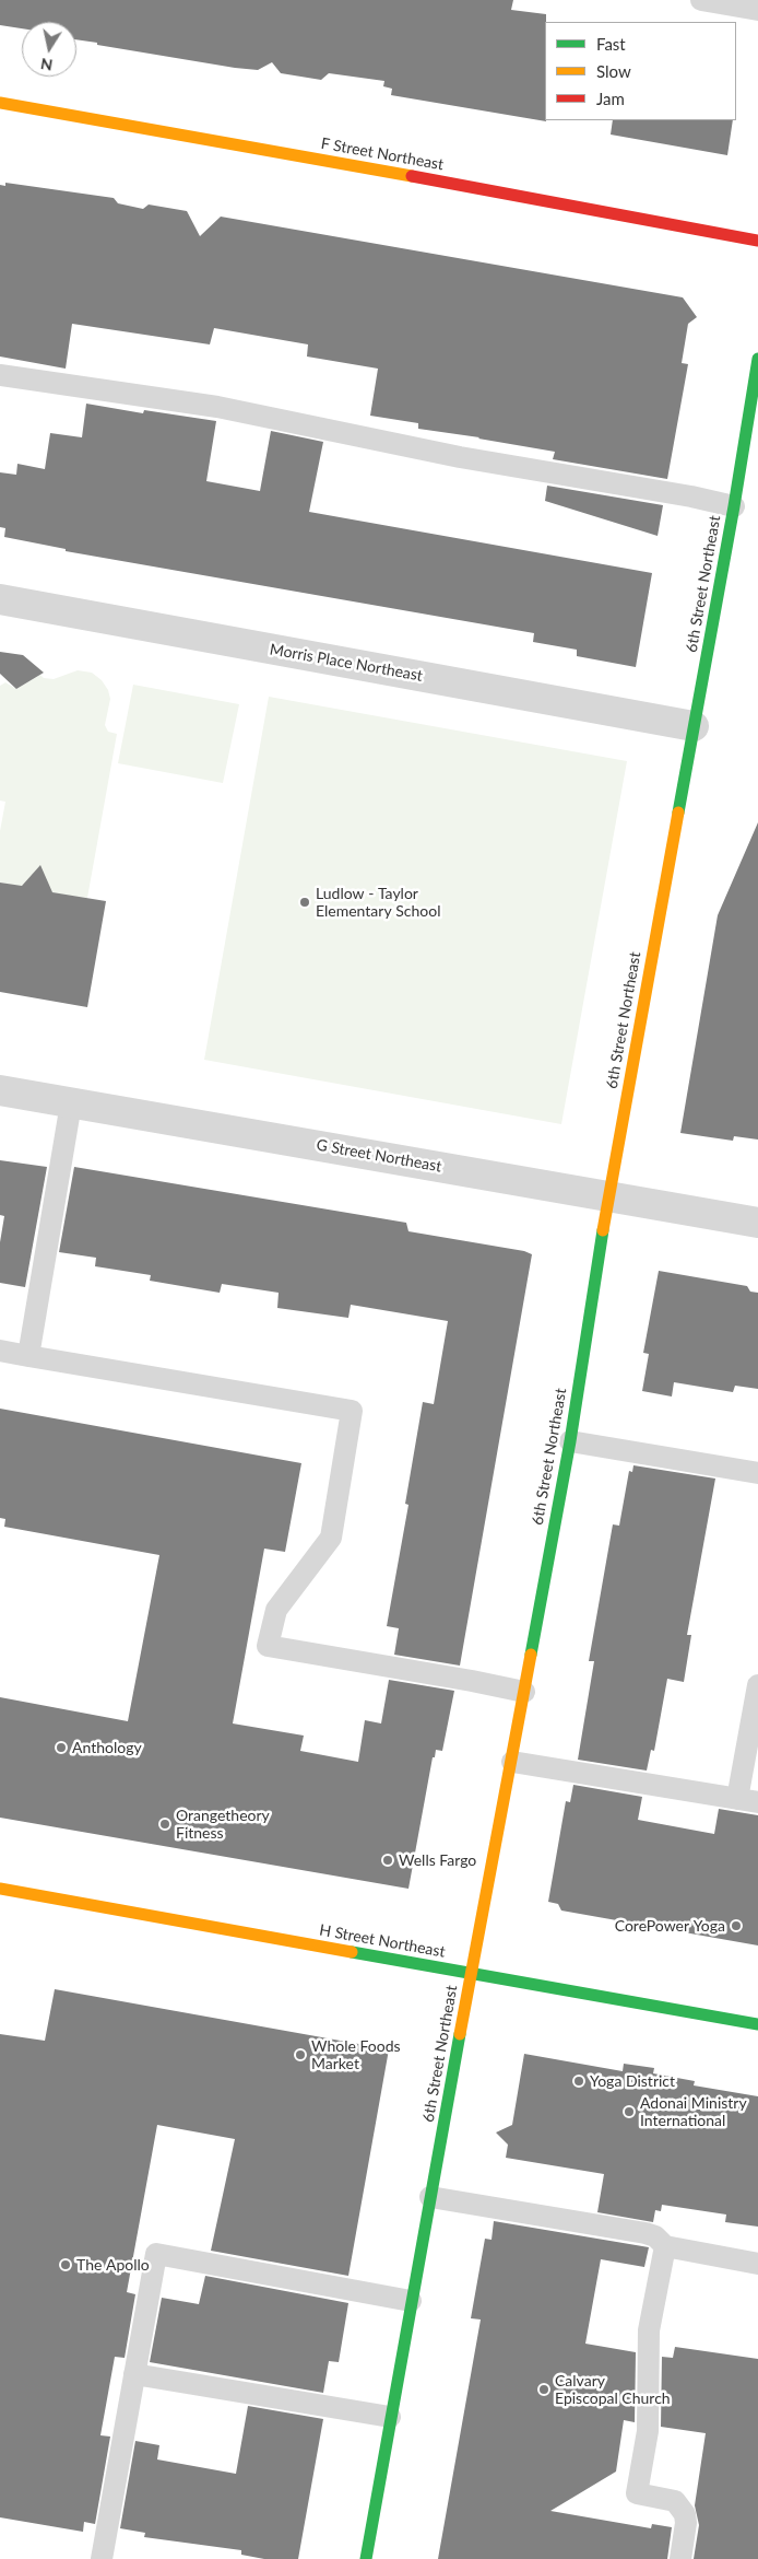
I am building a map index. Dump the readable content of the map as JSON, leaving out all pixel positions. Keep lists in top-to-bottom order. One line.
{"streets":{"street":["F Street Northeast","6th Street Northeast","Morris Place Northeast","G Street Northeast","H Street Northeast"]},"crossings":[["6th Street Northeast","Morris Place Northeast"],["6th Street Northeast","G Street Northeast"],["6th Street Northeast","H Street Northeast"]],"places":["Ludlow - Taylor Elementary School","Anthology","Orangetheory Fitness","Wells Fargo","CorePower Yoga","Whole Foods Market","Yoga District","Adonai Ministry International","The Apollo","Calvary Episcopal Church"],"legend":["Fast","Slow","Jam"],"north":"bottom"}
